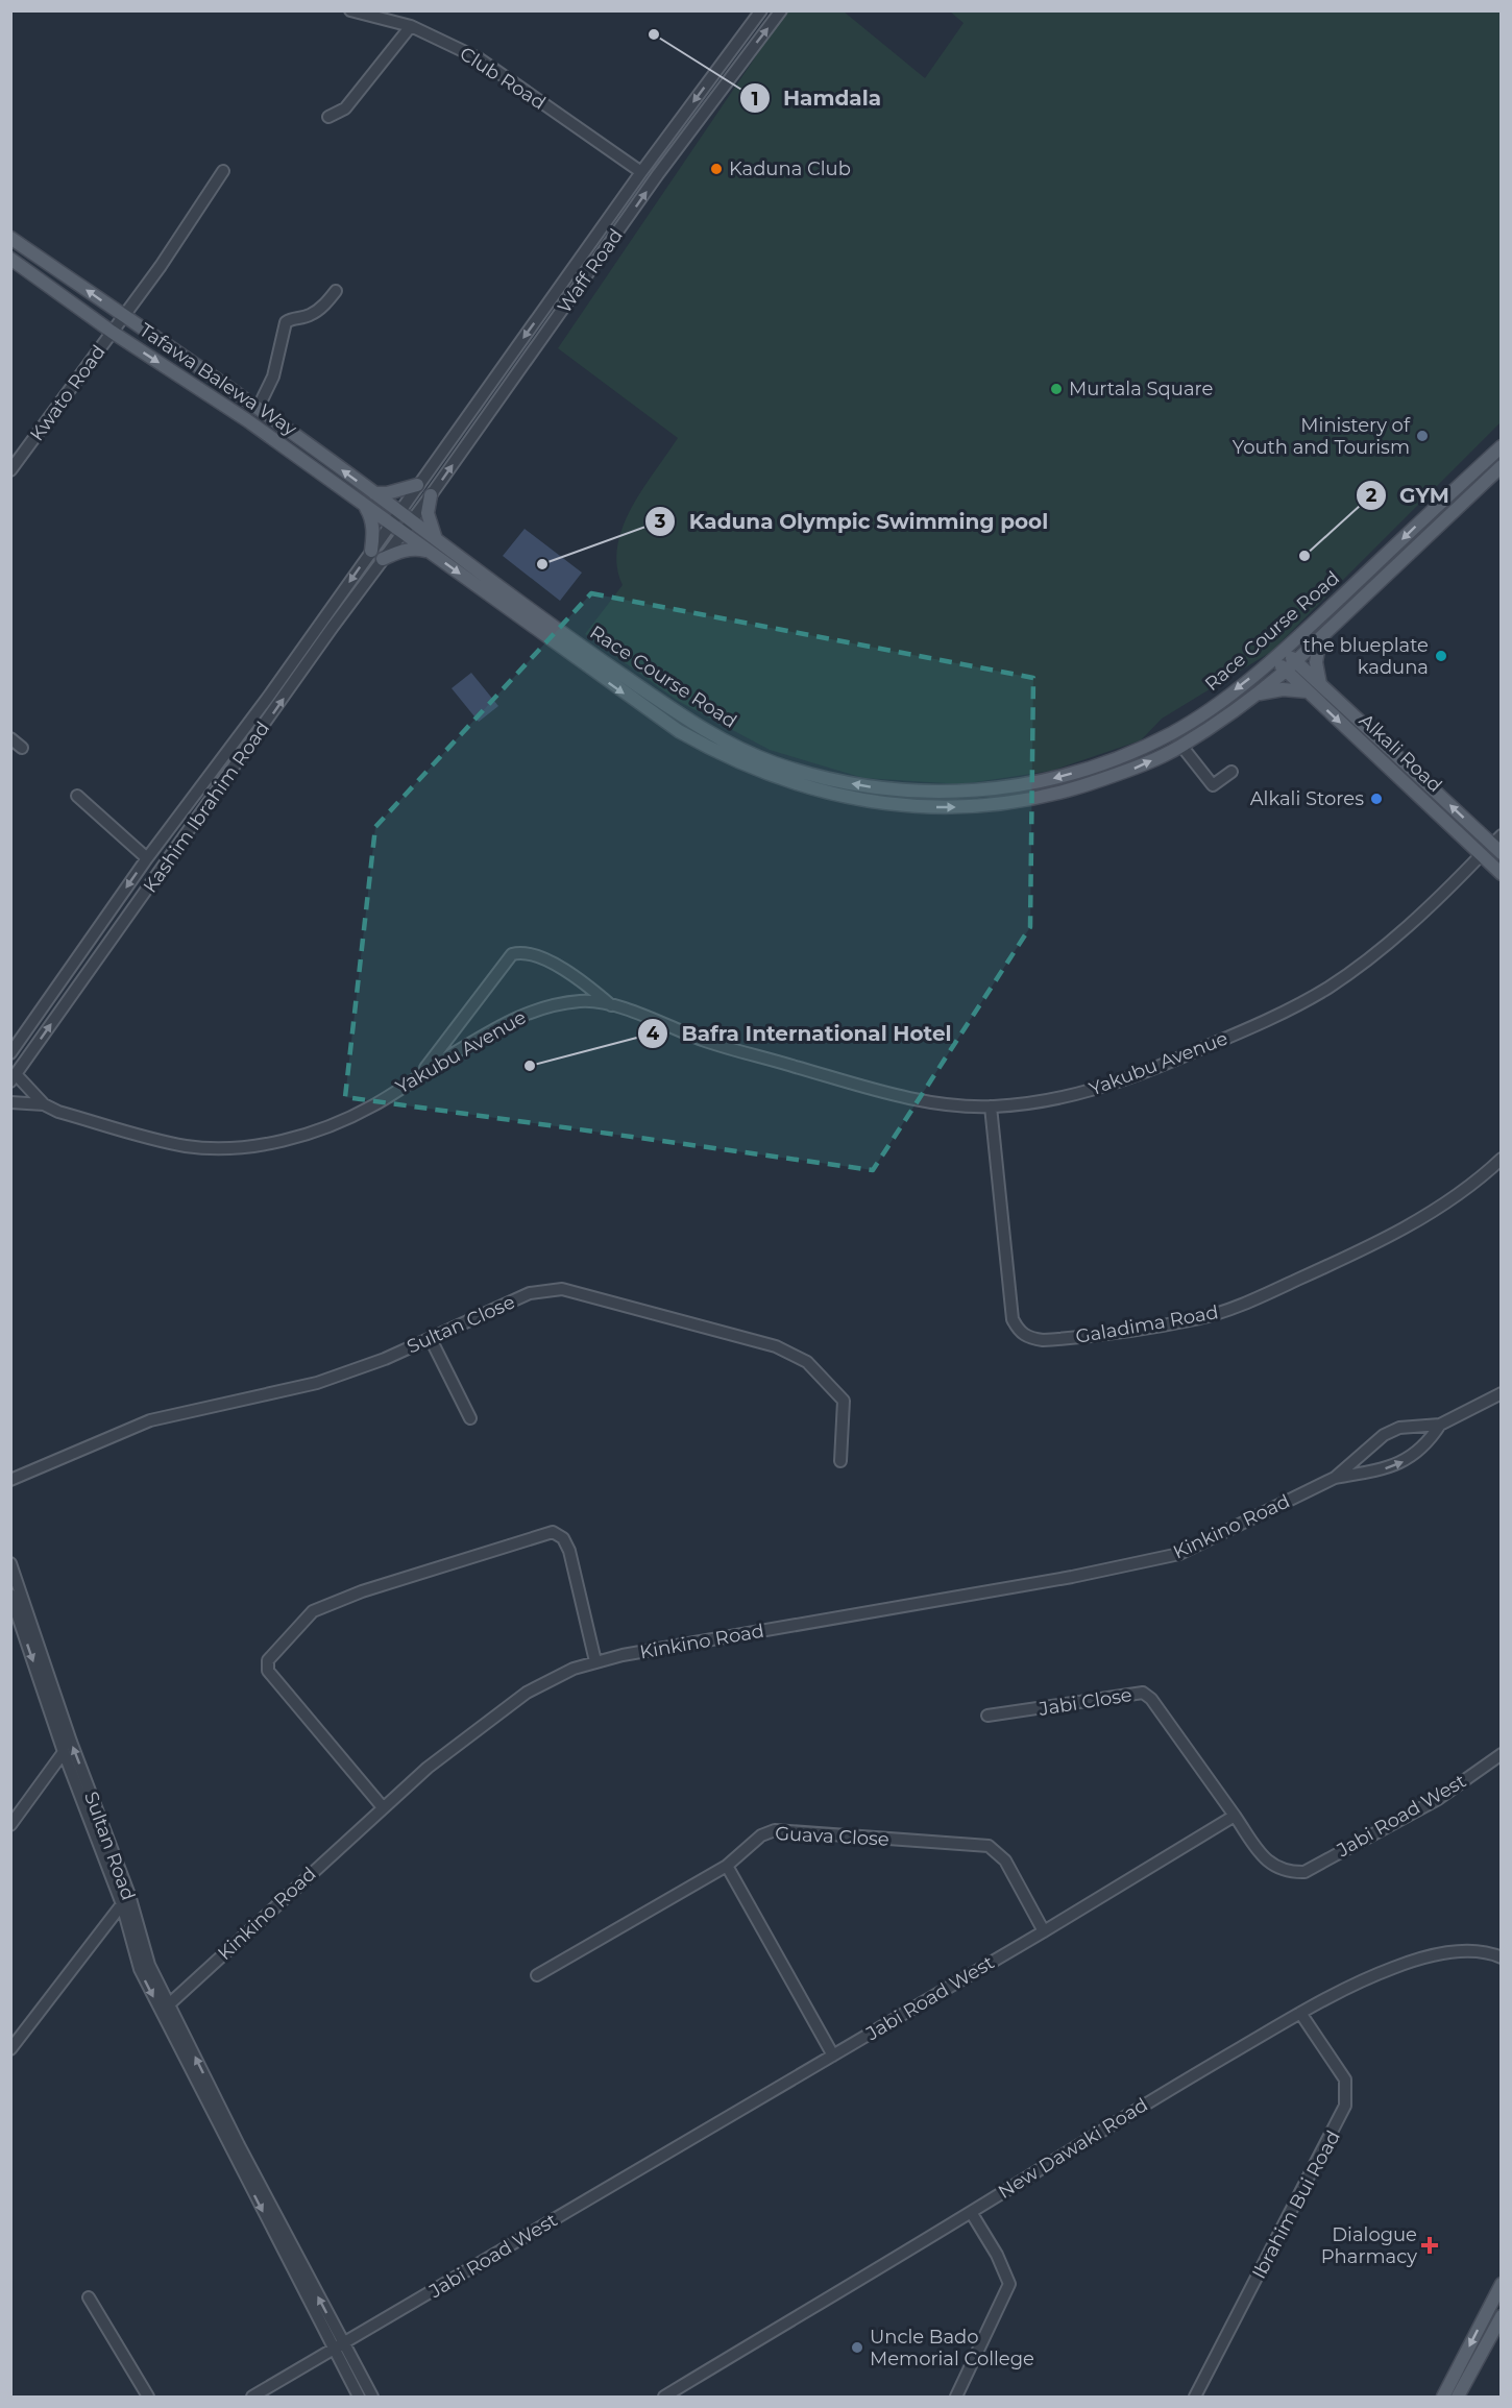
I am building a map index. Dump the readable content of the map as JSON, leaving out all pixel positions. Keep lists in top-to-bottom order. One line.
{"streets":{"main road":["Tafawa Balewa Way","Race Course Road","Alkali Road"],"street":["Club Road","Waff Road","Kwato Road","Kashim Ibrahim Road","Yakubu Avenue","Sultan Close","Galadima Road","Kinkino Road","Jabi Close","Jabi Road West","Guava Close","Sultan Road","New Dawaki Road","Ibrahim Bui Road"]},"crossings":[["Club Road","Waff Road"],["Waff Road","Tafawa Balewa Way"],["Waff Road","Race Course Road"],["Waff Road","Kashim Ibrahim Road"],["Tafawa Balewa Way","Kwato Road"],["Tafawa Balewa Way","Race Course Road"],["Tafawa Balewa Way","Kashim Ibrahim Road"],["Race Course Road","Alkali Road"],["Race Course Road","Kashim Ibrahim Road"],["Alkali Road","Yakubu Avenue"],["Kashim Ibrahim Road","Yakubu Avenue"],["Yakubu Avenue","Galadima Road"],["Kinkino Road","Sultan Road"],["Jabi Close","Jabi Road West"],["Jabi Road West","Guava Close"],["New Dawaki Road","Ibrahim Bui Road"]],"places":{"other":["Hamdala","Kaduna Club","Murtala Square","Ministery of Youth and Tourism","GYM","Kaduna Olympic Swimming pool","the blueplate kaduna","Alkali Stores","Bafra International Hotel","Uncle Bado Memorial College"],"health":["Dialogue Pharmacy"]}}
